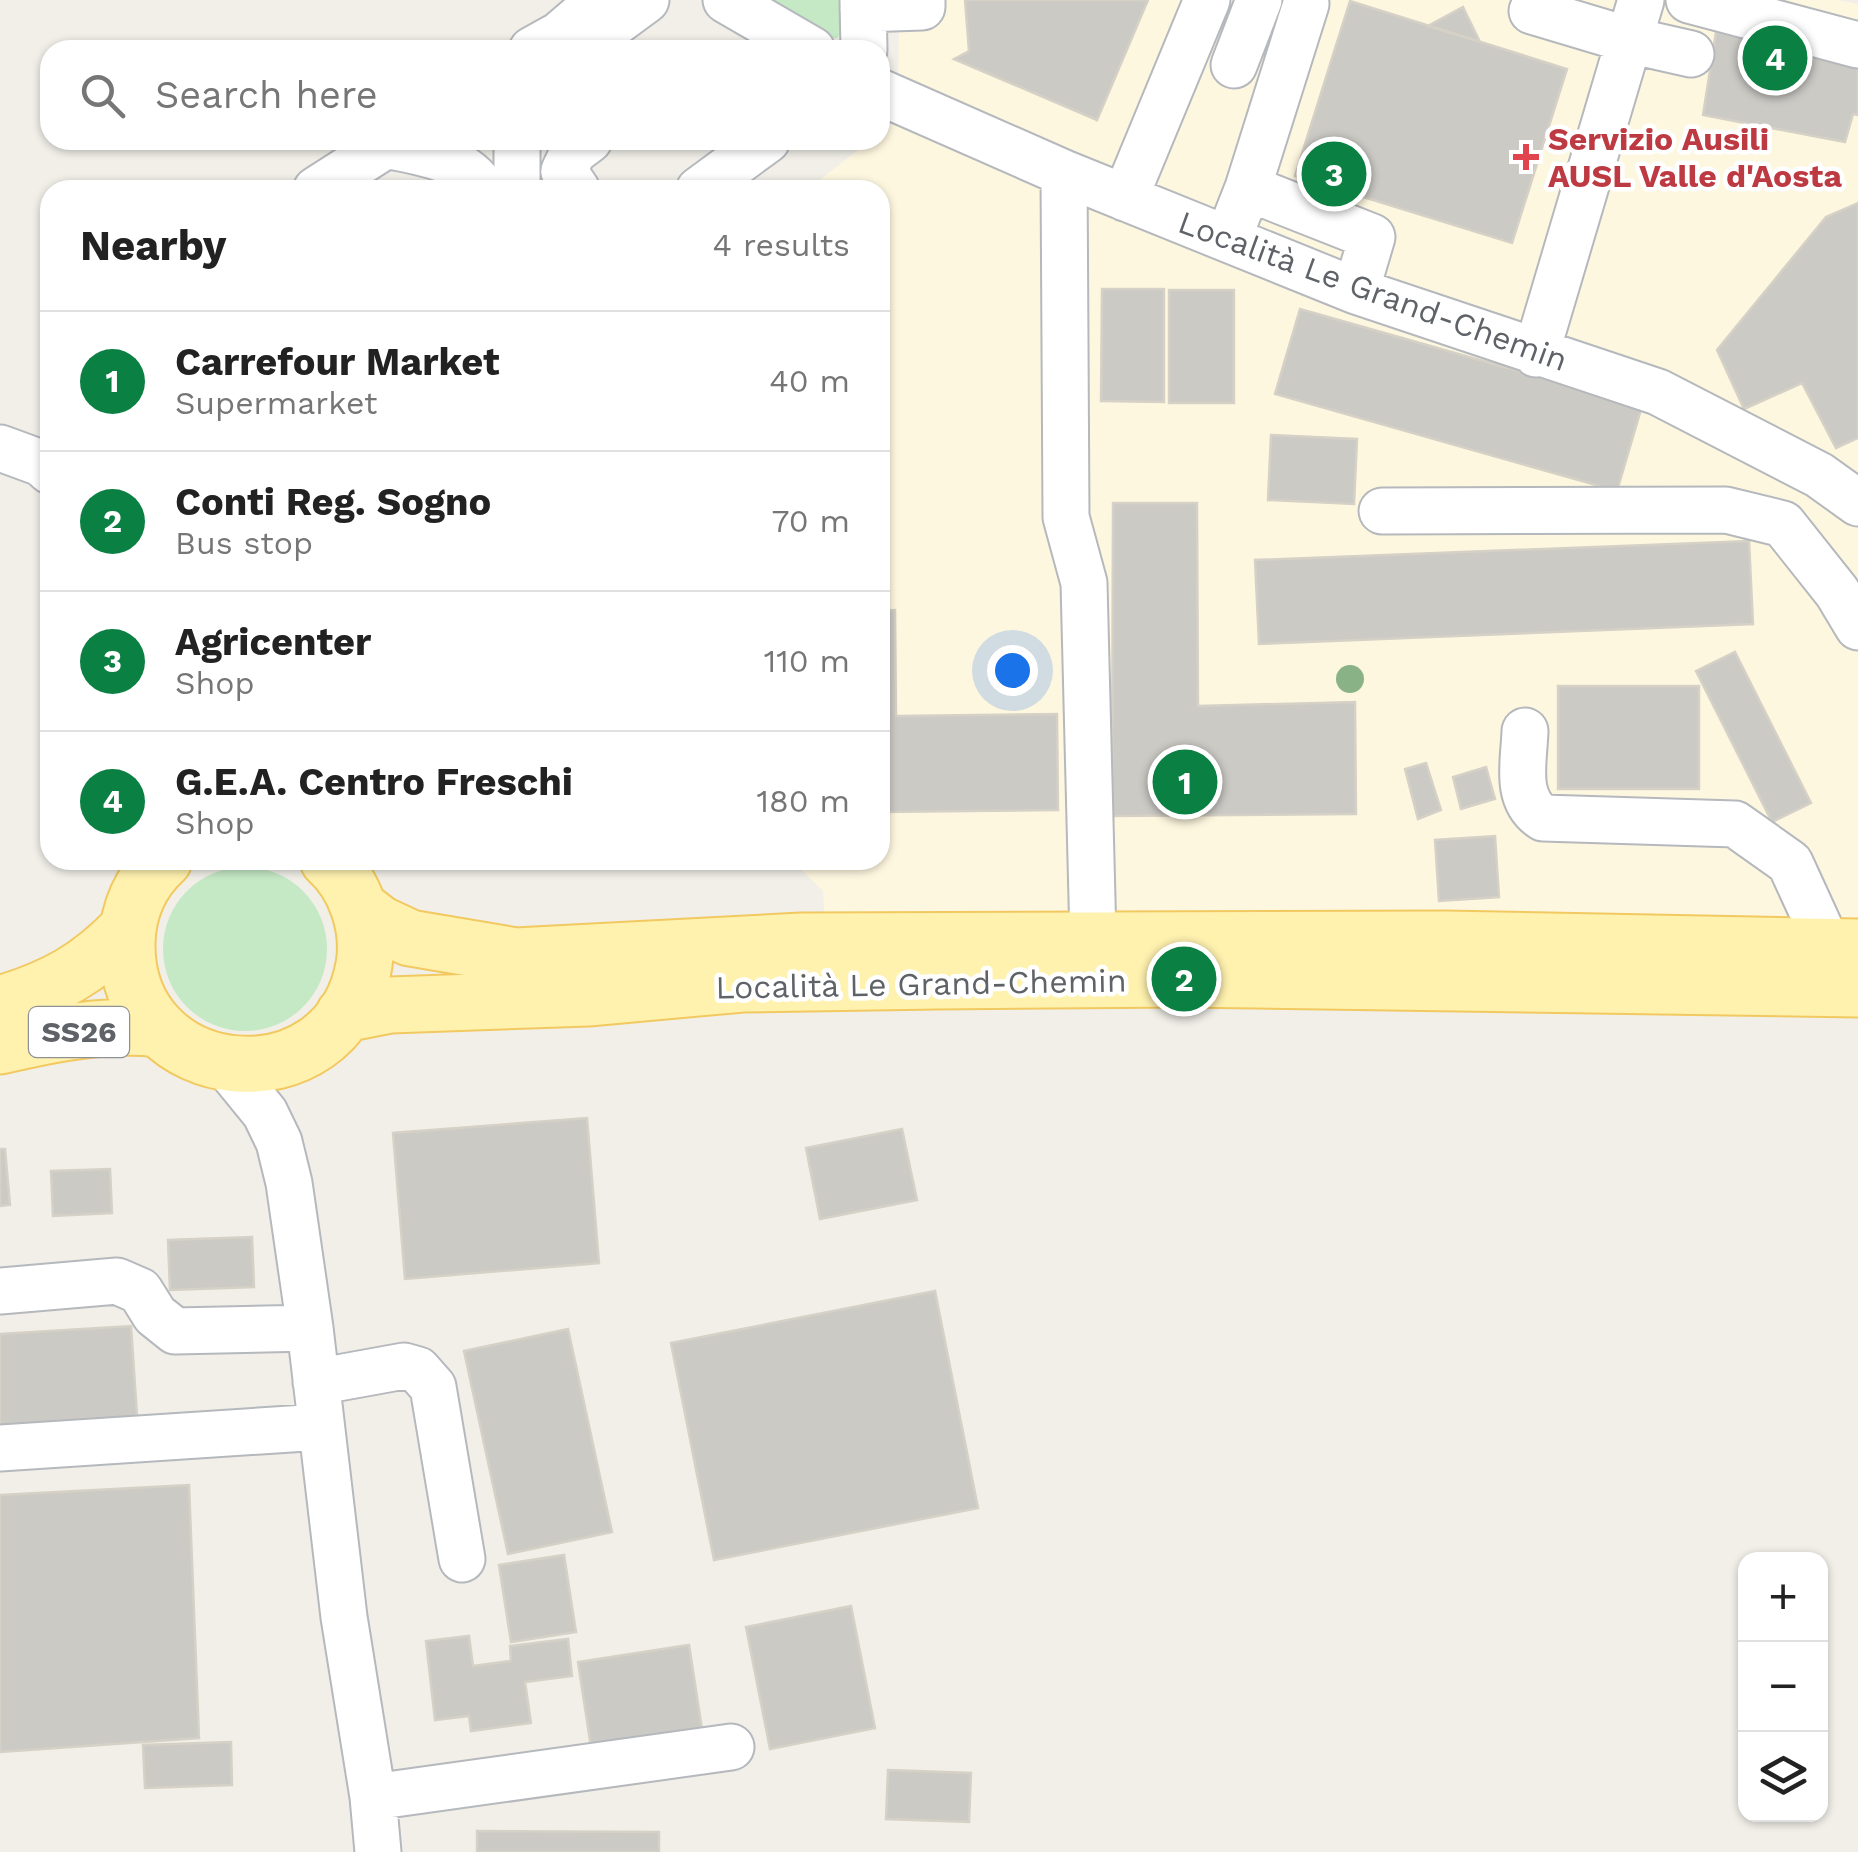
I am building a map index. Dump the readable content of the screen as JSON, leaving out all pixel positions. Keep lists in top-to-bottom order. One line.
{"streets":{"main road":["Località Le Grand-Chemin","SS26"]},"crossings":[["Località Le Grand-Chemin","SS26"]],"places":{"health":["Servizio Ausili AUSL Valle d'Aosta"]},"page":{"pins":["4","3","1","2"],"search":"Search here","heading":["Nearby","4 results"],"list":[{"mark":"1","name":"Carrefour Market","note":"Supermarket","value":"40 m"},{"mark":"2","name":"Conti Reg. Sogno","note":"Bus stop","value":"70 m"},{"mark":"3","name":"Agricenter","note":"Shop","value":"110 m"},{"mark":"4","name":"G.E.A. Centro Freschi","note":"Shop","value":"180 m"}],"map_buttons":["+","−"]}}
